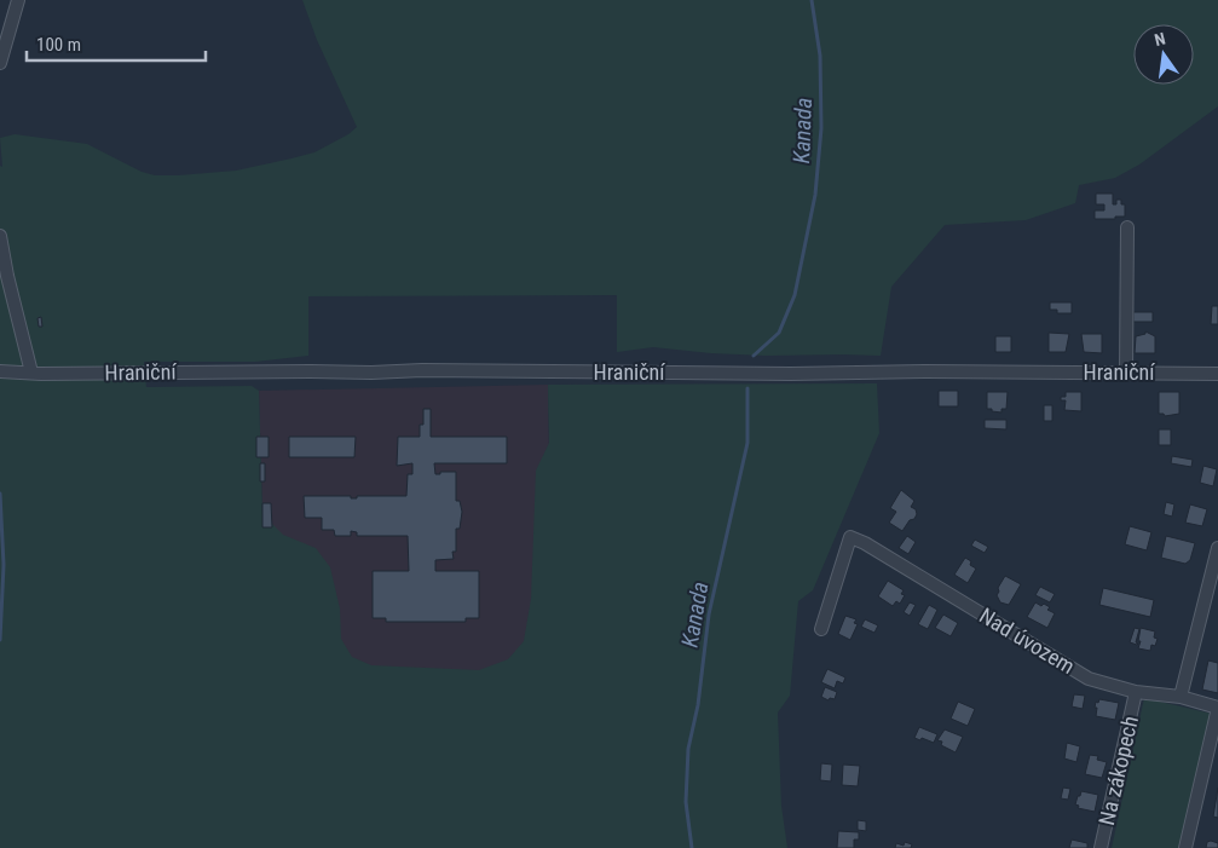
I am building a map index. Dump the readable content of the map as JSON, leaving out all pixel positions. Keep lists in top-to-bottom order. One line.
{"streets":{"street":["Hraniční","Nad úvozem","Na zákopech"]},"crossings":[["Nad úvozem","Na zákopech"]],"water":["Kanada"],"scale_bar":"100 m","north":"top"}
